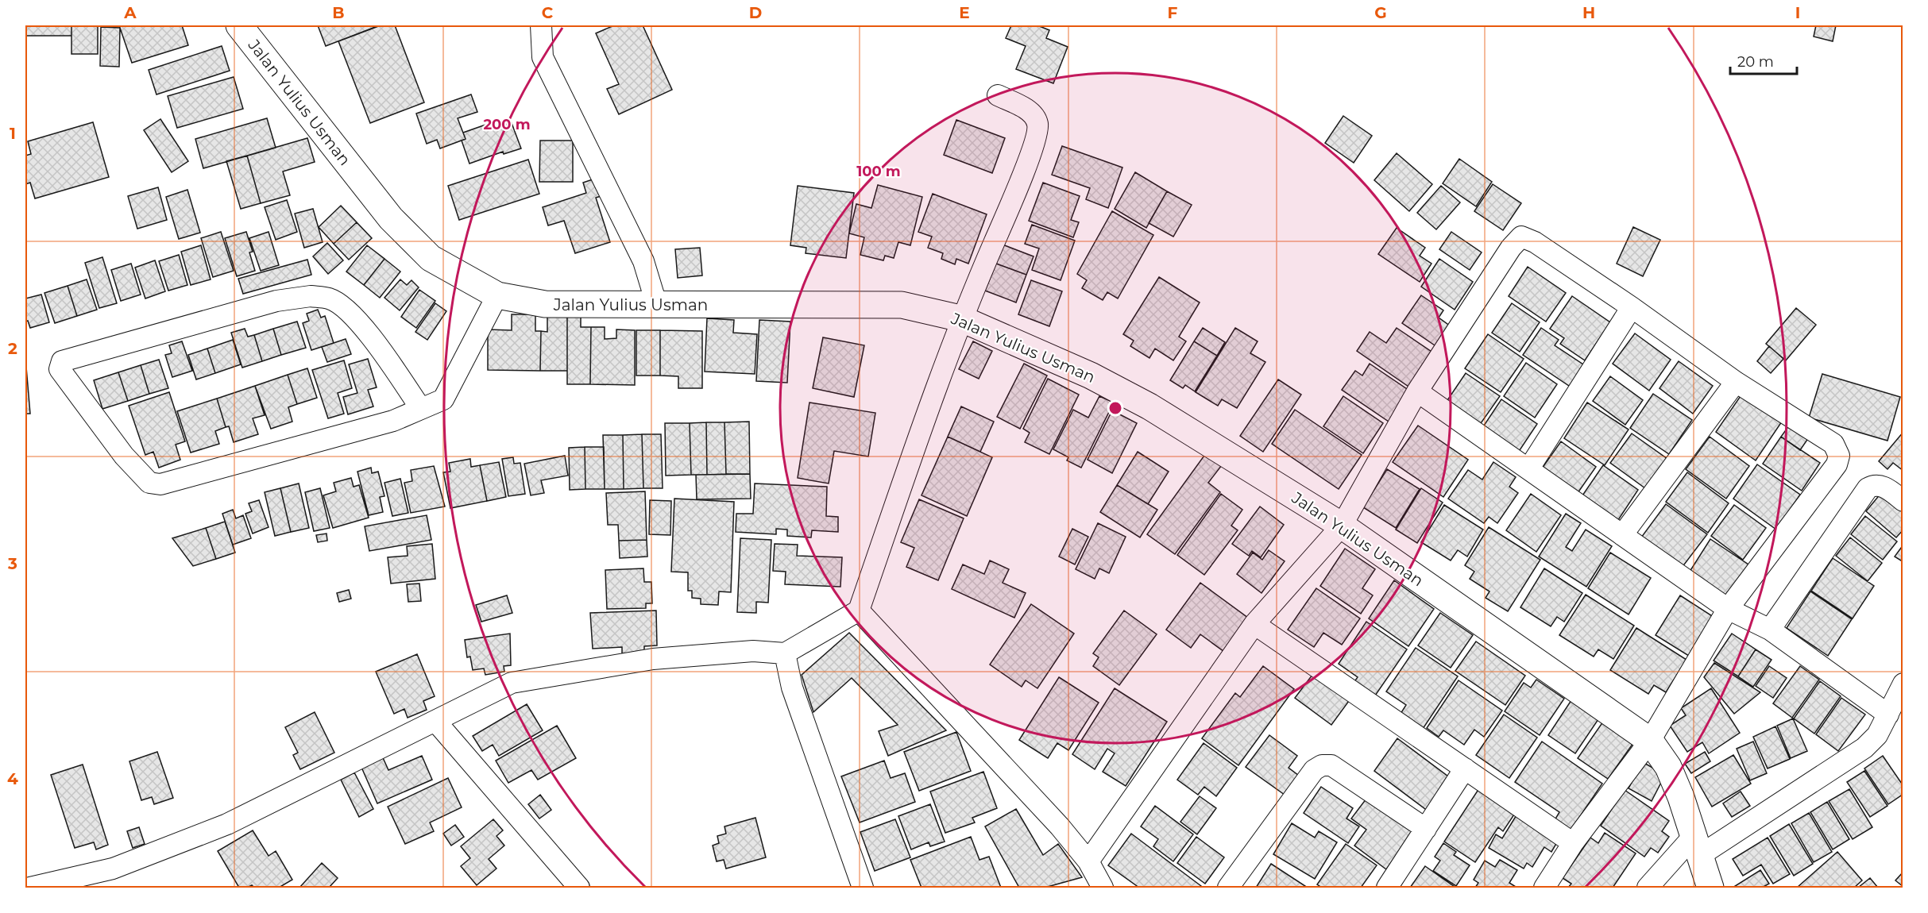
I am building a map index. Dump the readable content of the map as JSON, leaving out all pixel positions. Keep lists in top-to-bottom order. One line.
{"streets":{"street":["Jalan Yulius Usman"]},"scale_bar":"20 m","grid":{"columns":["A","B","C","D","E","F","G","H","I"],"rows":["1","2","3","4"]},"rings":["200 m","100 m"]}
